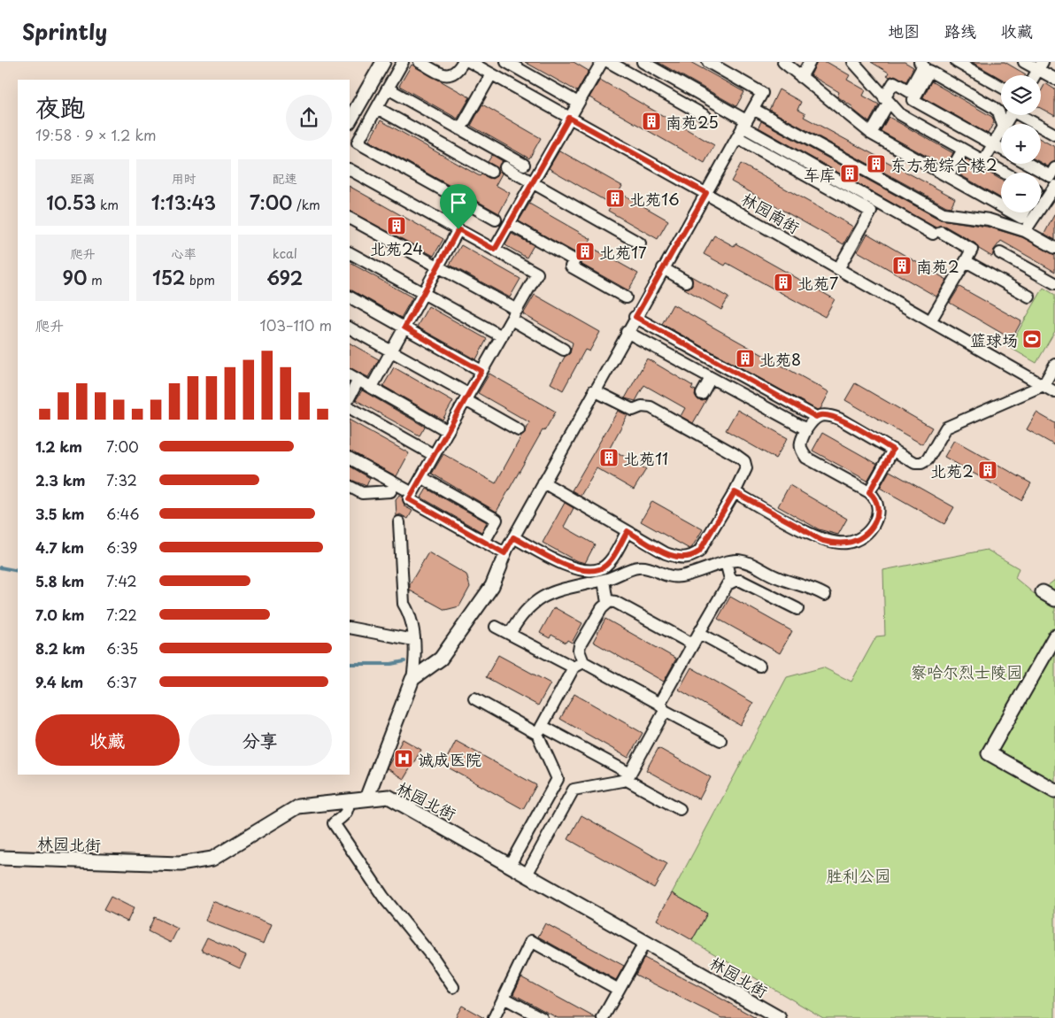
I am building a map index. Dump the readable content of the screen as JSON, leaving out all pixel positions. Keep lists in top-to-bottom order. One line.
{"streets":{"street":["林园南街","林园北街"]},"parks":["察哈尔烈士陵园","胜利公园"],"places":{"building":["南苑25","东方苑综合楼2","车库","北苑16","北苑24","北苑17","南苑2","北苑7","北苑8","北苑11","北苑2"],"sports":["篮球场"],"hospital":["诚成医院"]},"page":{"header":"Sprintly","nav":["地图","路线","收藏"],"map_buttons":["+","−"],"heading":["夜跑","19:58 · 9 × 1.2 km"],"stats":[["距离","10.53 km"],["用时","1:13:43"],["配速","7:00 /km"],["爬升","90 m"],["心率","152 bpm"],["kcal","692"]],"chart":["爬升","103–110 m"],"list":[{"name":"1.2 km","note":"7:00"},{"name":"2.3 km","note":"7:32"},{"name":"3.5 km","note":"6:46"},{"name":"4.7 km","note":"6:39"},{"name":"5.8 km","note":"7:42"},{"name":"7.0 km","note":"7:22"},{"name":"8.2 km","note":"6:35"},{"name":"9.4 km","note":"6:37"}],"buttons":["收藏","分享"]}}
